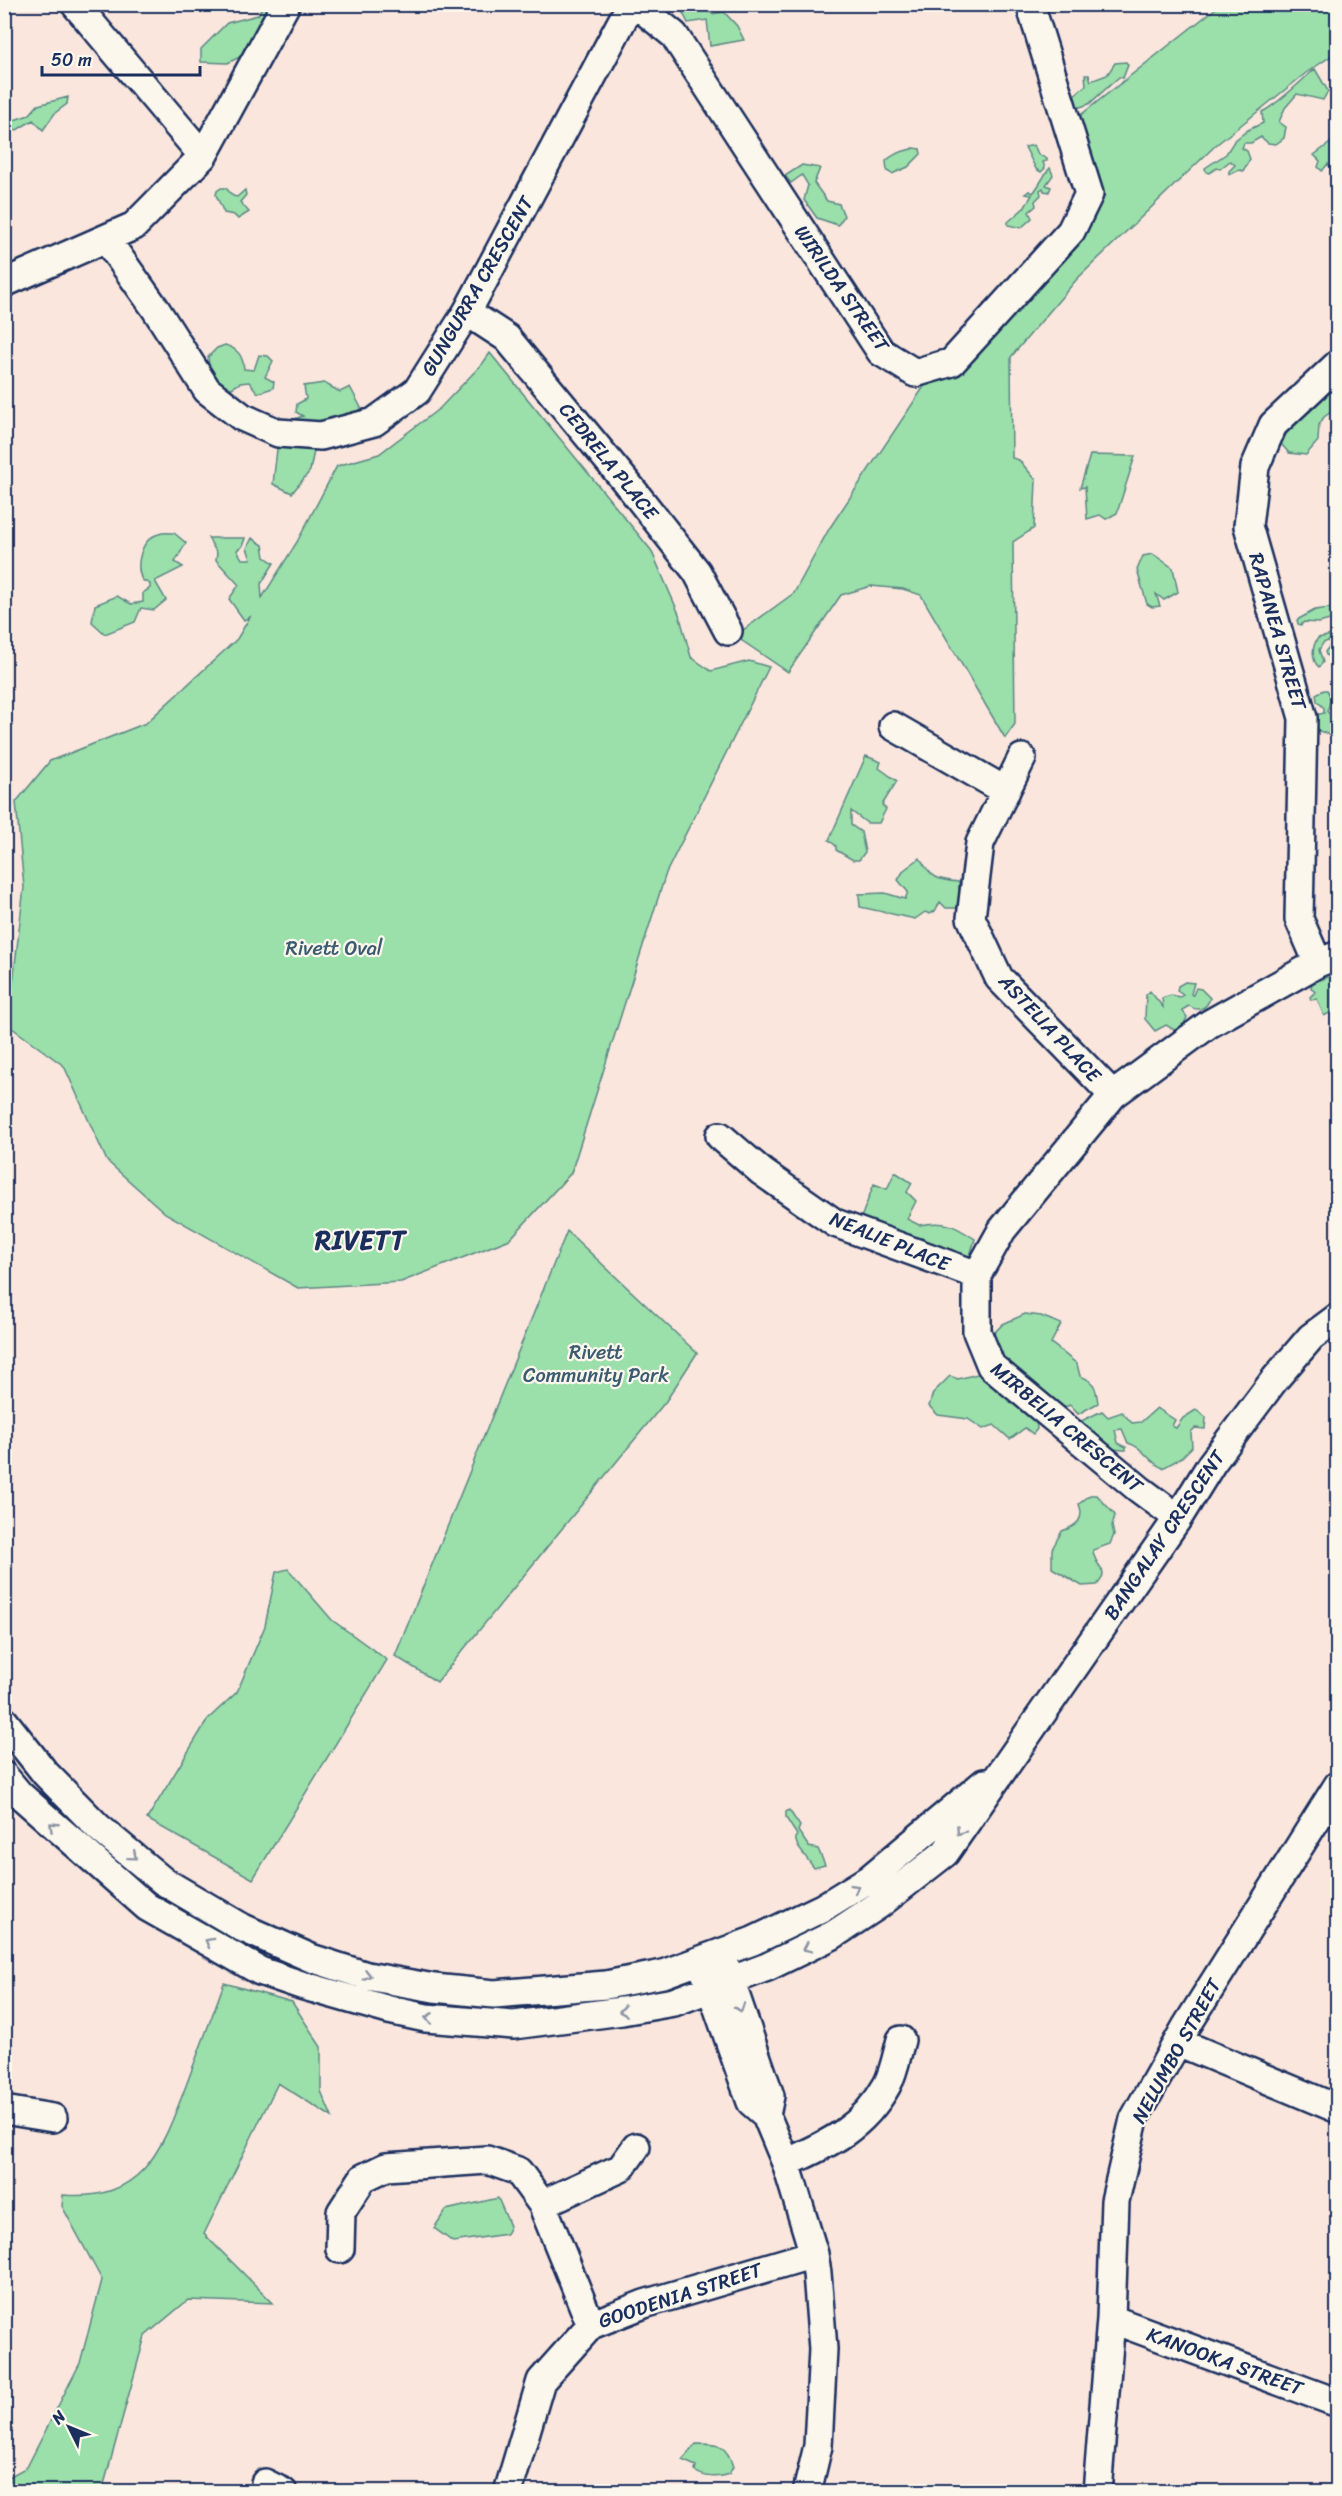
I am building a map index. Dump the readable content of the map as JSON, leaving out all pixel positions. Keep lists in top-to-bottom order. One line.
{"streets":{"street":["GUNGURRA CRESCENT","WIRILDA STREET","CEDRELA PLACE","RAPANEA STREET","ASTELIA PLACE","NEALIE PLACE","MIRBELIA CRESCENT","BANGALAY CRESCENT","NELUMBO STREET","GOODENIA STREET","KANOOKA STREET"]},"crossings":[["GUNGURRA CRESCENT","CEDRELA PLACE"],["RAPANEA STREET","MIRBELIA CRESCENT"],["ASTELIA PLACE","MIRBELIA CRESCENT"],["NEALIE PLACE","MIRBELIA CRESCENT"],["MIRBELIA CRESCENT","BANGALAY CRESCENT"],["NELUMBO STREET","KANOOKA STREET"]],"districts":["RIVETT"],"parks":["Rivett Oval","Rivett Community Park"],"scale_bar":"50 m","north":"top left"}
